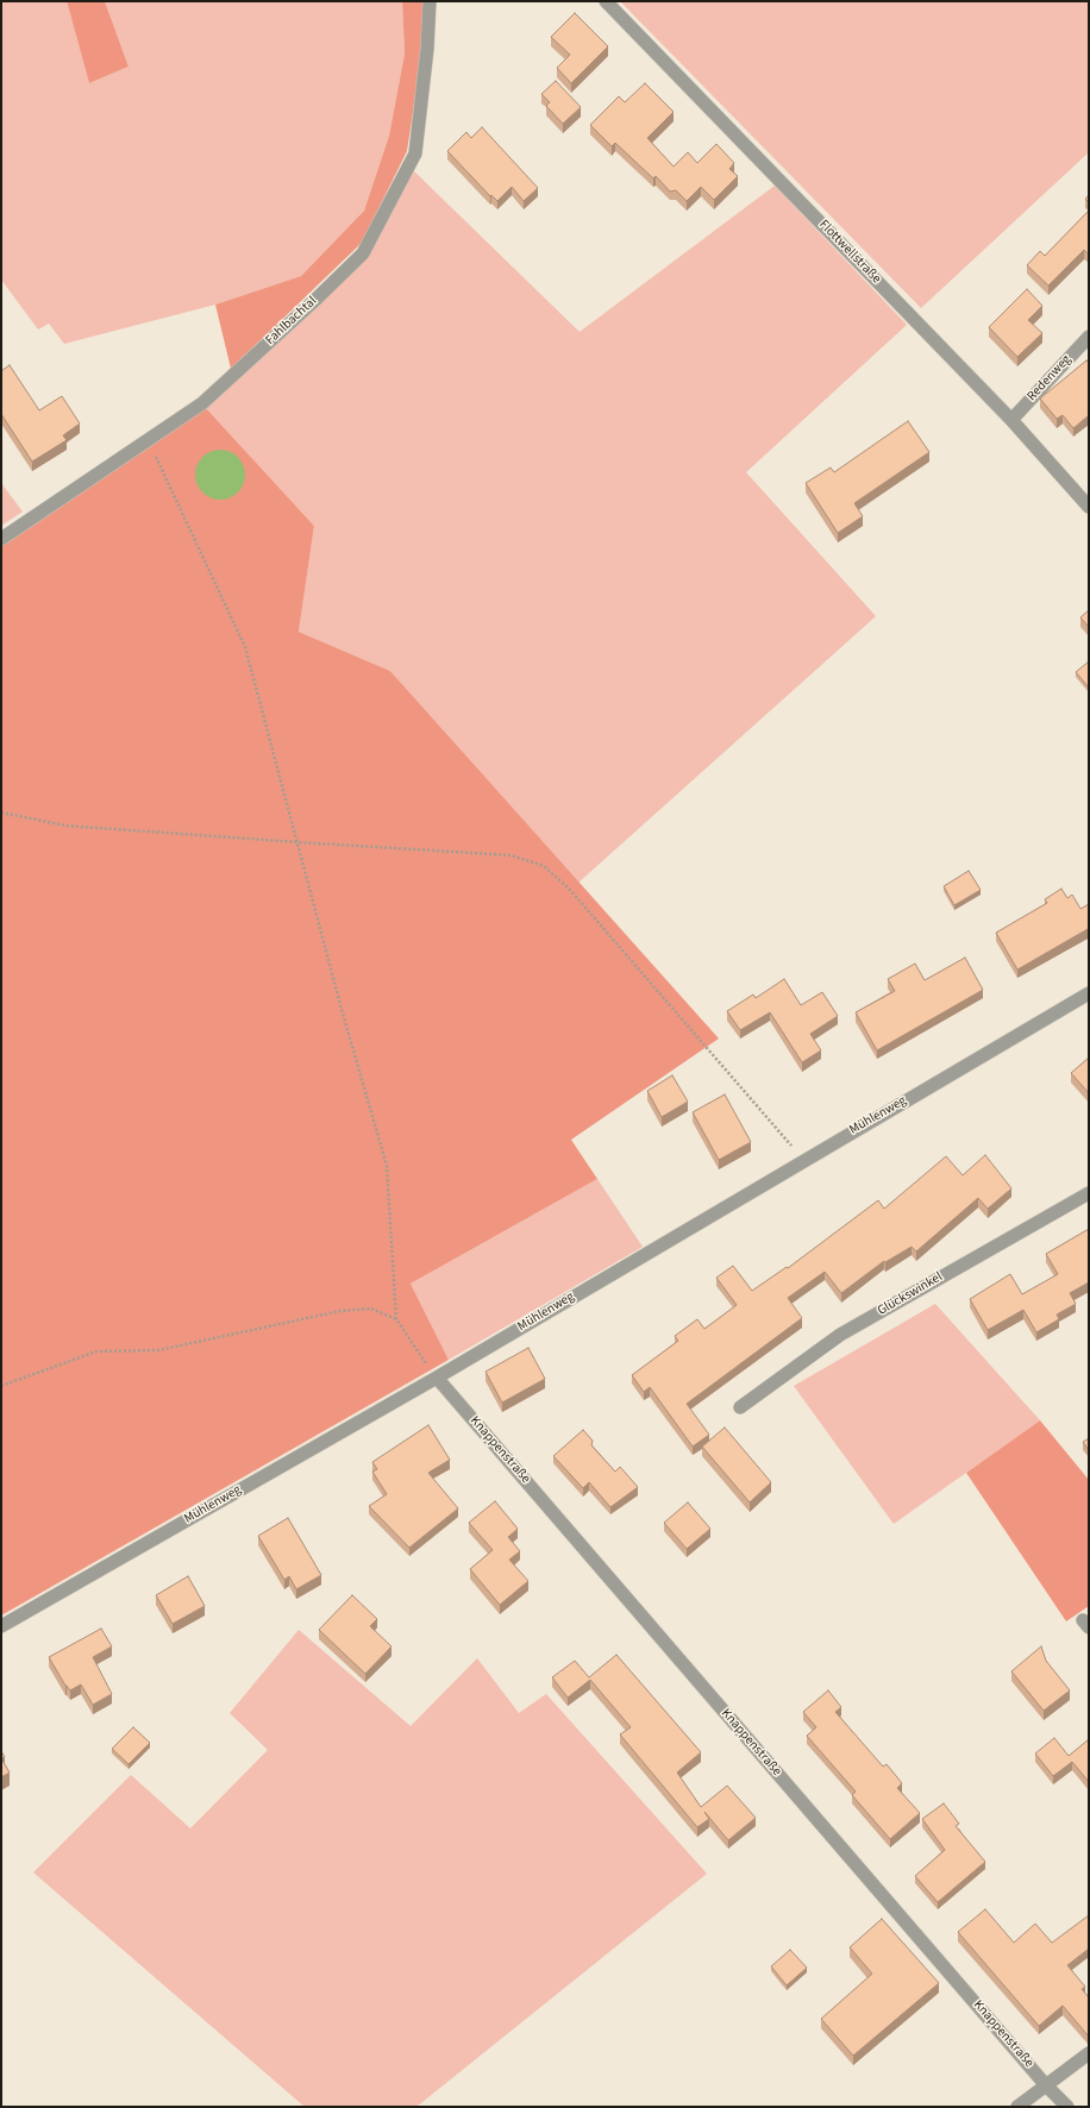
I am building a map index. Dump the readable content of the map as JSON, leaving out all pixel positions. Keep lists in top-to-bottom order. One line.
{"streets":{"street":["Flottwellstraße","Fahlbachtal","Redenweg","Mühlenweg","Glückswinkel","Knappenstraße"]},"crossings":[["Flottwellstraße","Redenweg"],["Mühlenweg","Knappenstraße"]]}
